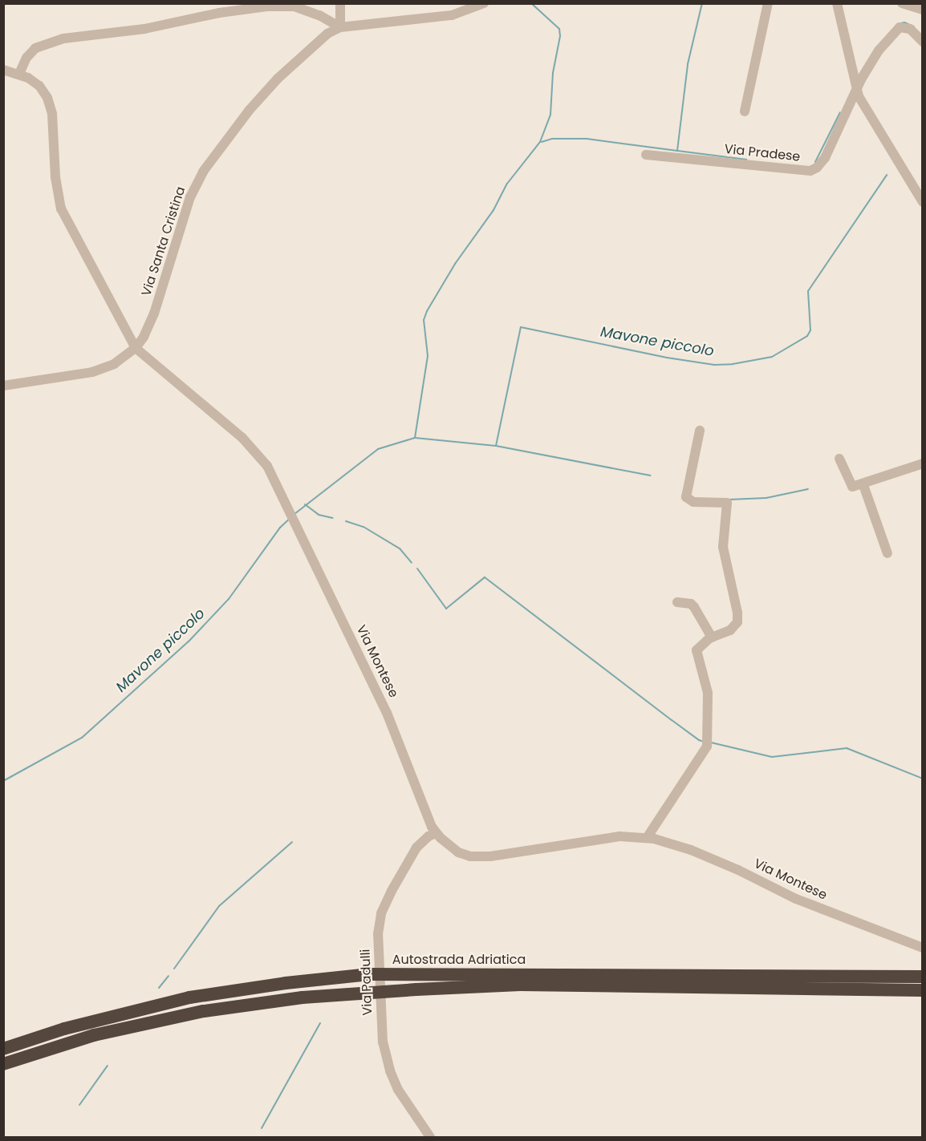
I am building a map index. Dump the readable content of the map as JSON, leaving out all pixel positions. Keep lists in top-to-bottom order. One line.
{"streets":{"highway":["Autostrada Adriatica"],"street":["Via Pradese","Via Santa Cristina","Via Montese","Via Padulli"]},"crossings":[["Via Santa Cristina","Via Montese"],["Via Montese","Via Padulli"]],"water":["Mavone piccolo"]}
